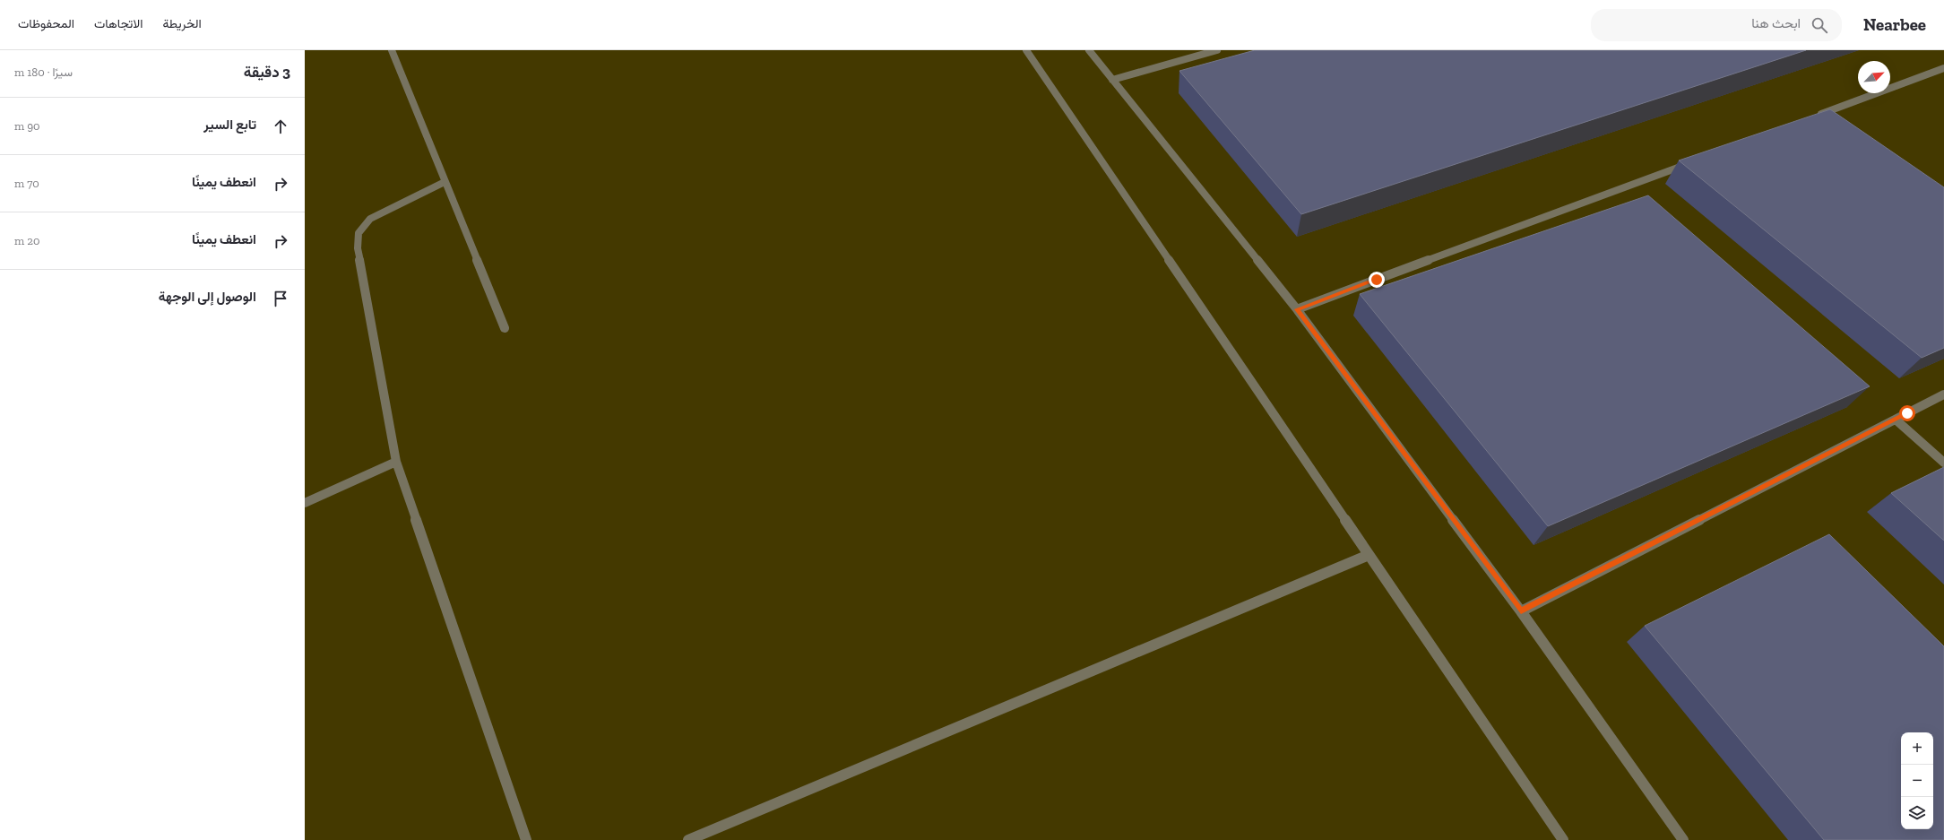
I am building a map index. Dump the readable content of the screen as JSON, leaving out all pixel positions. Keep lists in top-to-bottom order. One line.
{"north":"top right","page":{"header":"Nearbee","search":"ابحث هنا","nav":["الخريطة","الاتجاهات","المحفوظات"],"heading":["3 دقيقة","سيرًا · 180 m"],"list":[["تابع السير","90 m"],["انعطف يمينًا","70 m"],["انعطف يمينًا","20 m"],"الوصول إلى الوجهة"],"map_buttons":["+","−"]}}
